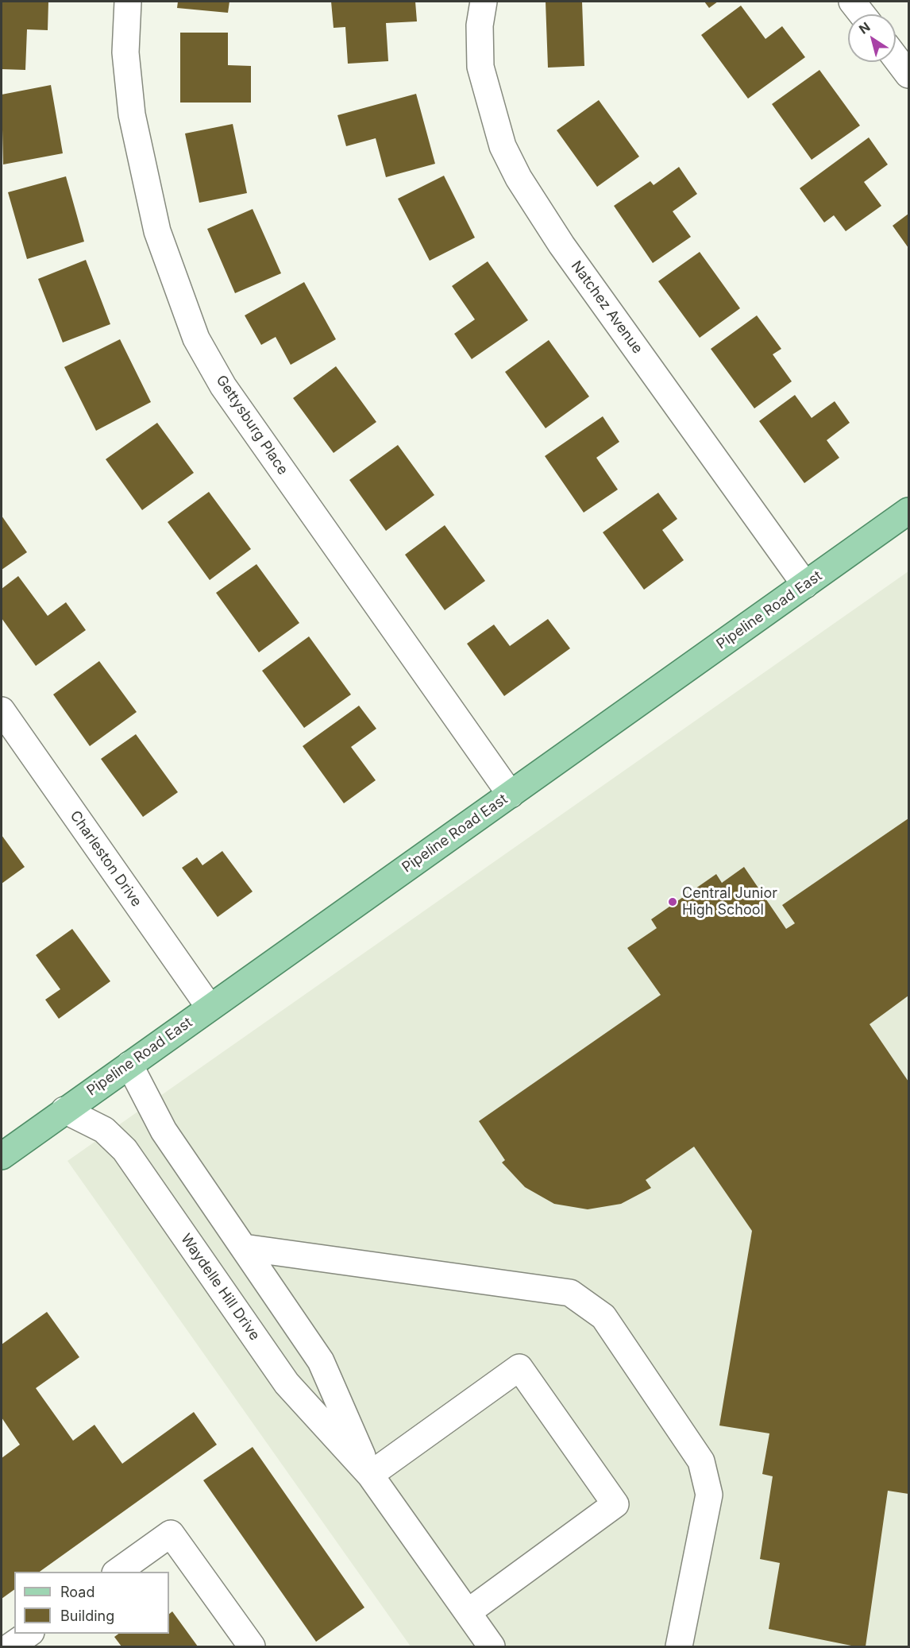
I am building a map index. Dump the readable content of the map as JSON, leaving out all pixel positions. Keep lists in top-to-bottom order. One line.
{"streets":{"main road":["Pipeline Road East"],"street":["Natchez Avenue","Gettysburg Place","Charleston Drive","Waydelle Hill Drive"]},"crossings":[["Natchez Avenue","Pipeline Road East"],["Gettysburg Place","Pipeline Road East"],["Pipeline Road East","Charleston Drive"],["Pipeline Road East","Waydelle Hill Drive"]],"places":["Central Junior High School"],"legend":["Road","Building"],"north":"top left"}
